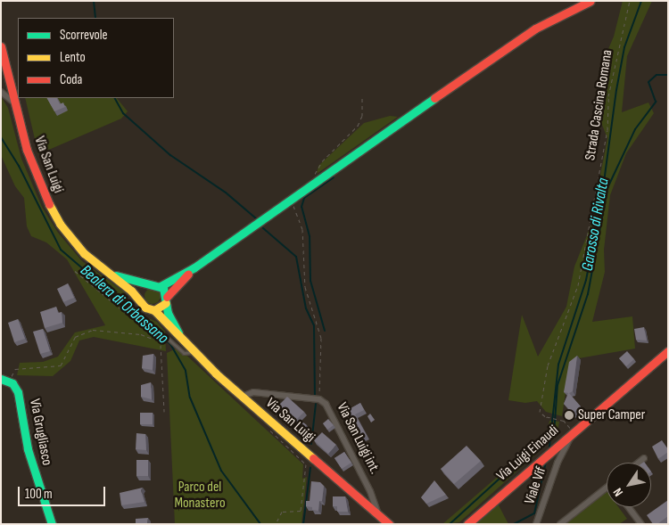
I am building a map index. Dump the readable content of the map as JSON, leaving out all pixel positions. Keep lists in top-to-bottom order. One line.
{"streets":{"street":["Via San Luigi","Via Grugliasco","Via San Luigi int.","Via Luigi Einaudi","Viale Vif"],"path":["Strada Cascina Romana"]},"crossings":[["Strada Cascina Romana","Via Luigi Einaudi"],["Strada Cascina Romana","Viale Vif"],["Via San Luigi","Via San Luigi int."],["Via Luigi Einaudi","Viale Vif"]],"water":["Garosso di Rivalta","Bealera di Orbassano"],"parks":["Parco del Monastero"],"places":["Super Camper"],"legend":["Scorrevole","Lento","Coda"],"scale_bar":"100 m","north":"bottom left"}
